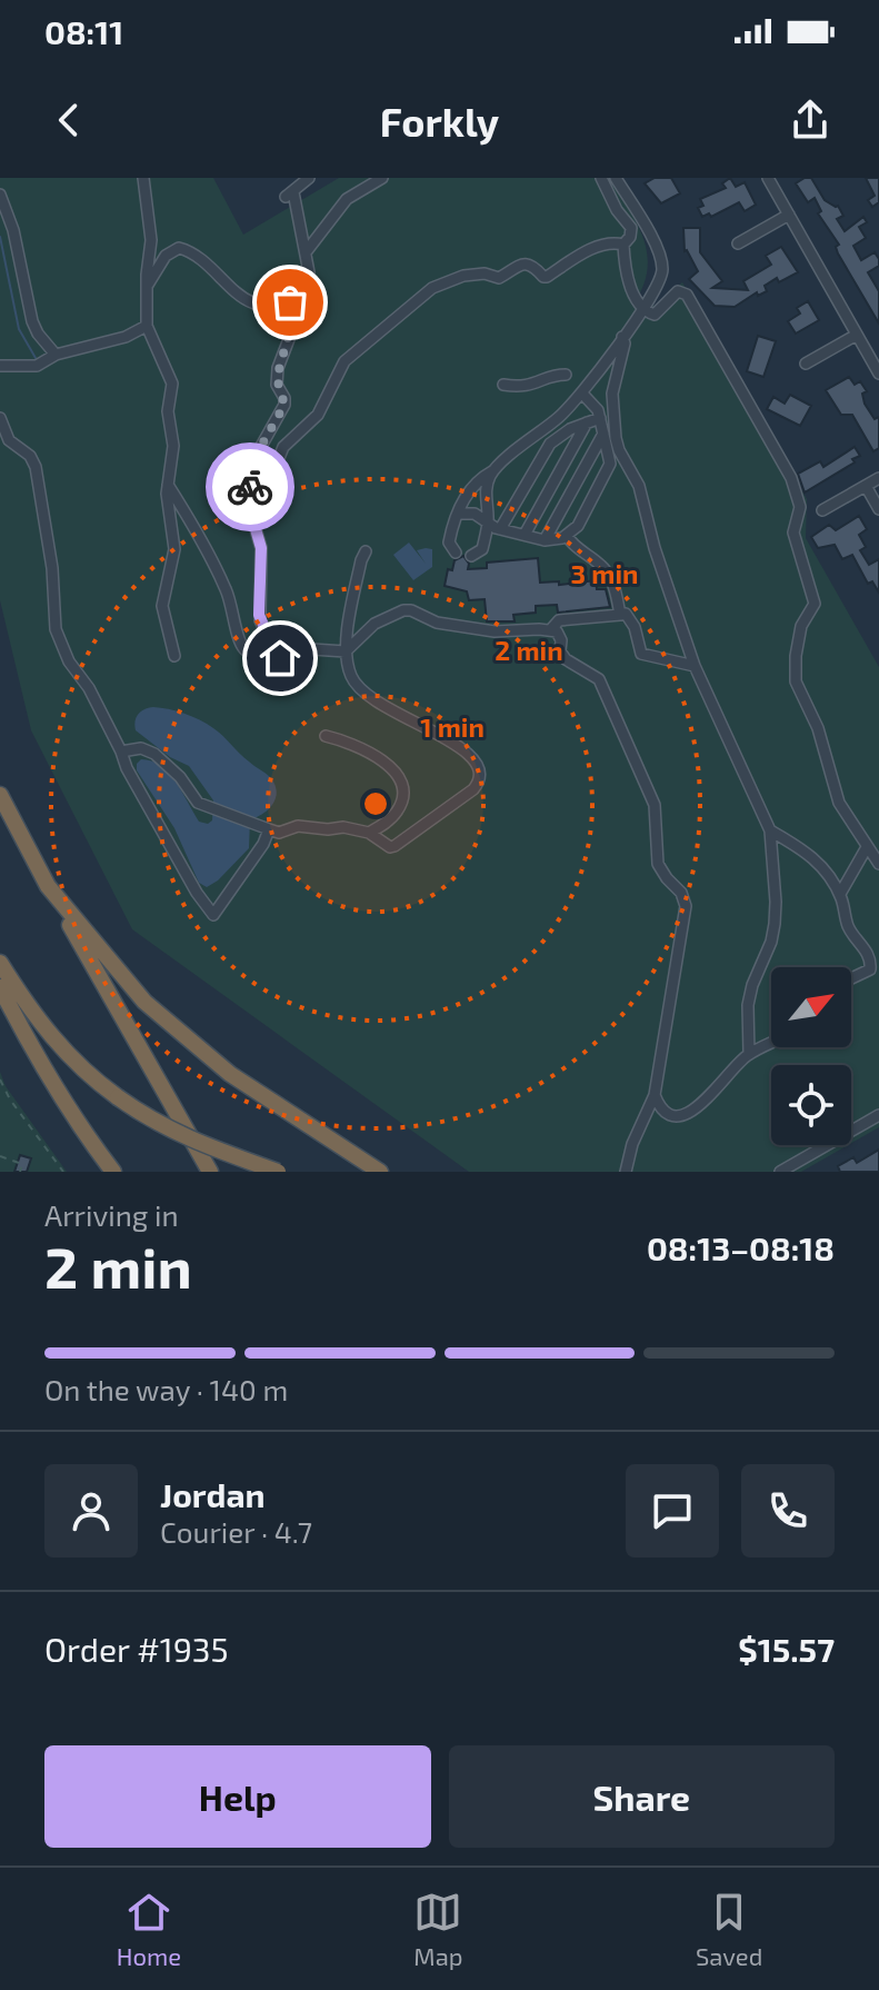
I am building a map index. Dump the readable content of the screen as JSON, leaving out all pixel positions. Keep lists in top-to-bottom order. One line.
{"north":"top right","page":{"status":"08:11","header":"Forkly","heading":["2 min","Arriving in","08:13–08:18"],"panel":["Jordan","Courier · 4.7","Order #1935","$15.57"],"bar":"On the way · 140 m","buttons":["Help","Share"],"tabs":["Home","Map","Saved"]},"rings":["3 min","2 min","1 min"]}
